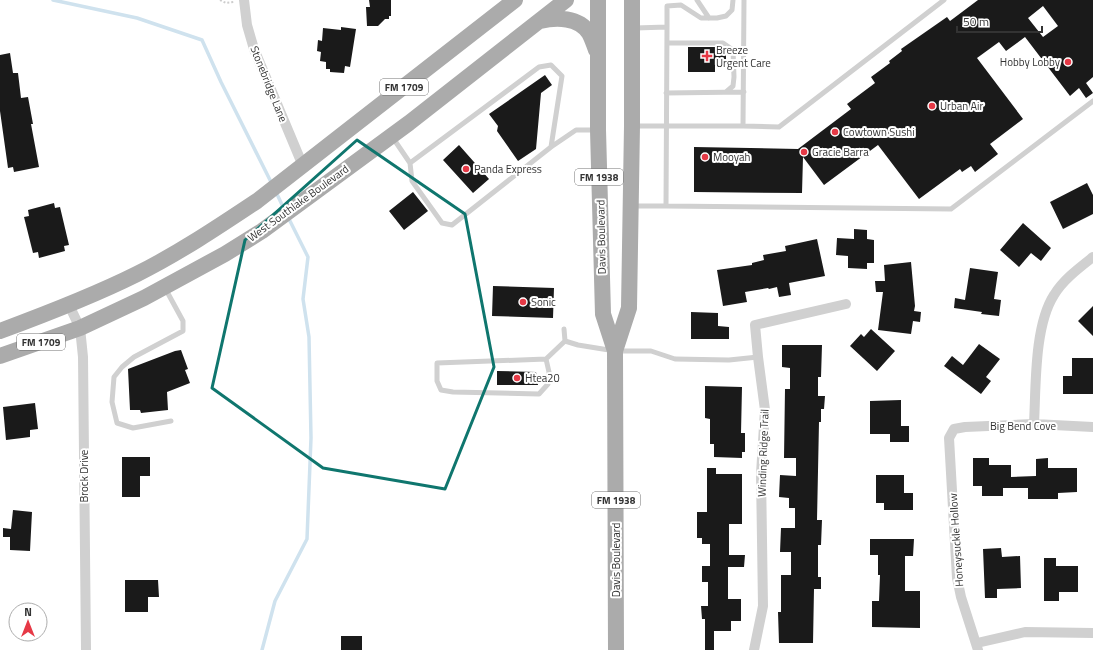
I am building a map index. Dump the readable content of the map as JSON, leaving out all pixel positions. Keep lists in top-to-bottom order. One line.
{"streets":{"main road":["FM 1709","FM 1938","West Southlake Boulevard","Davis Boulevard"],"street":["Stonebridge Lane","Big Bend Cove","Winding Ridge Trail","Brock Drive","Honeysuckle Hollow"]},"crossings":[["Stonebridge Lane","FM 1709"],["FM 1709","Brock Drive"],["West Southlake Boulevard","Brock Drive"],["Big Bend Cove","Honeysuckle Hollow"]],"places":{"health":["Breeze Urgent Care"],"other":["Hobby Lobby","Urban Air","Cowtown Sushi","Gracie Barra","Mooyah","Panda Express","Sonic","Htea20"]},"scale_bar":"50 m","north":"top"}
